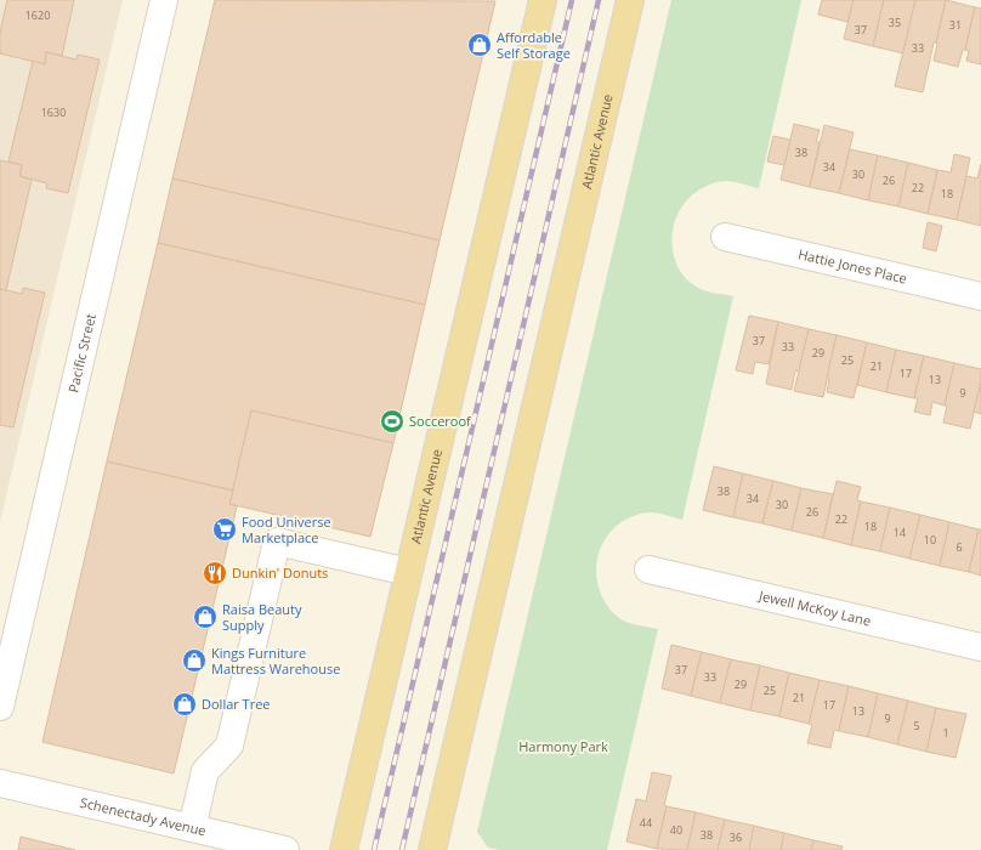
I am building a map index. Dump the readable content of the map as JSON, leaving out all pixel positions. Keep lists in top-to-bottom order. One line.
{"streets":{"main road":["Atlantic Avenue"],"street":["Hattie Jones Place","Pacific Street","Jewell McKoy Lane","Schenectady Avenue"]},"parks":["Harmony Park"],"places":{"shop":["Affordable Self Storage","Raisa Beauty Supply","Kings Furniture Mattress Warehouse","Dollar Tree"],"sports":["Socceroof"],"supermarket":["Food Universe Marketplace"],"restaurant":["Dunkin' Donuts"]},"house_numbers":["1620","35","31","37","33","1630","38","34","30","26","22","18","37","33","29","25","21","17","13","9","38","34","30","26","22","18","14","10","6","37","33","29","25","21","17","13","9","5","1","44","40","38","36"]}
